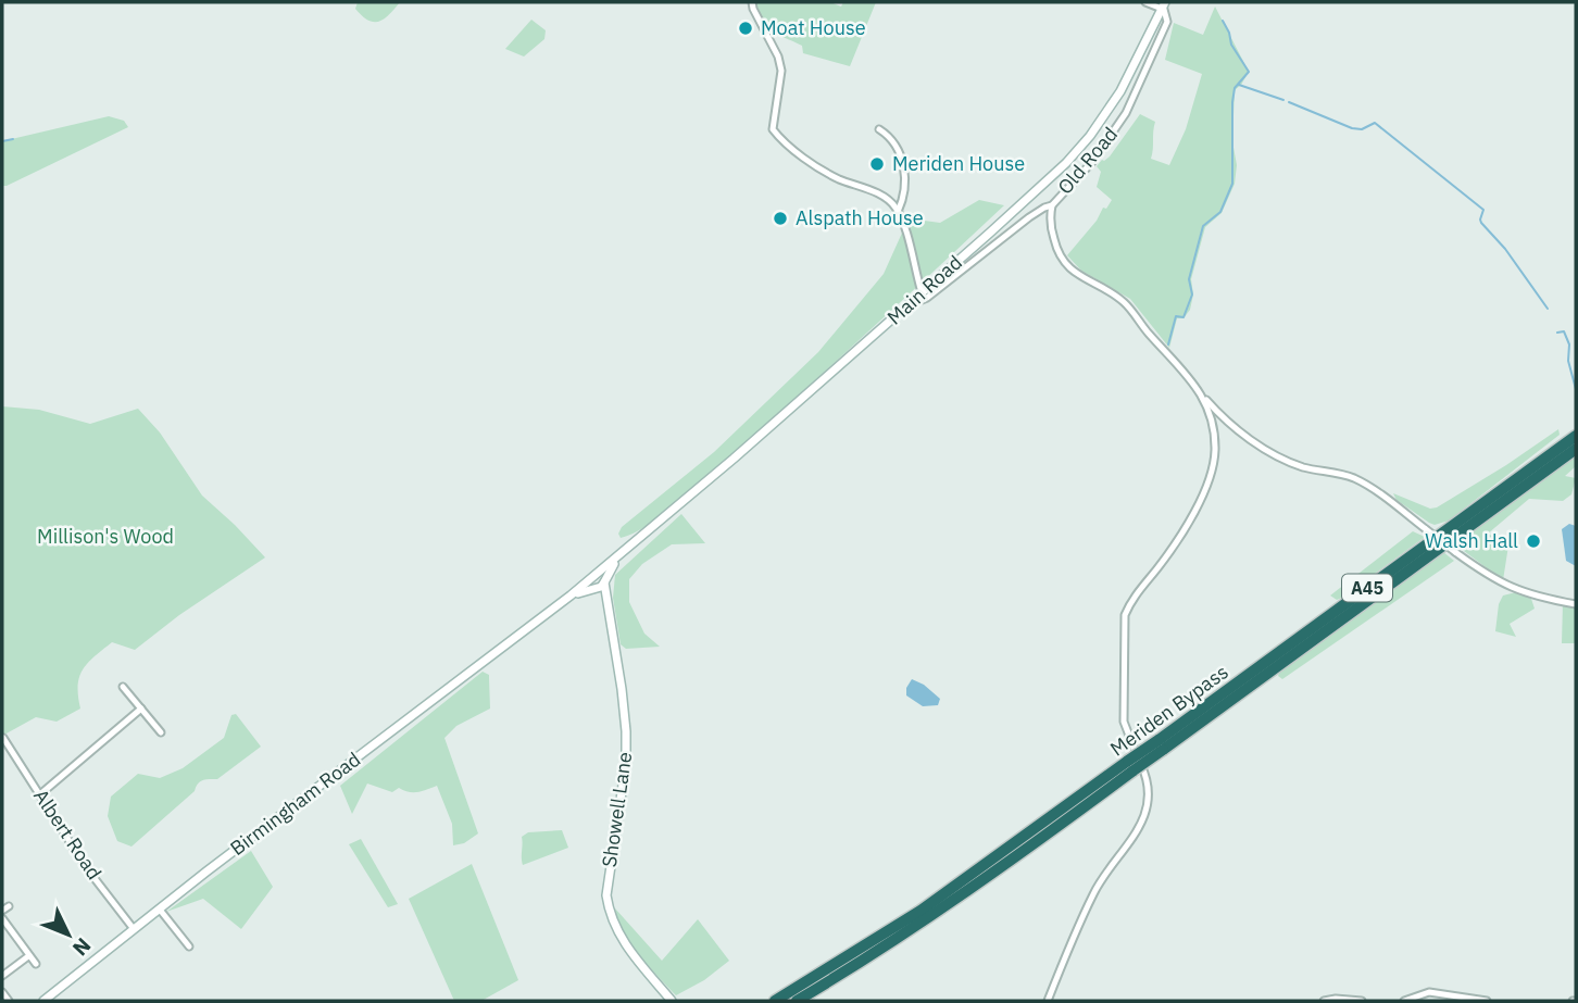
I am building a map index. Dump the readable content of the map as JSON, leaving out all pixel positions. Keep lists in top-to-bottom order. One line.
{"streets":{"highway":["A45","Meriden Bypass"],"main road":["Main Road","Birmingham Road","Showell Lane"],"street":["Old Road","Albert Road"]},"crossings":[["Old Road","Main Road"],["Main Road","Birmingham Road"],["Main Road","Showell Lane"],["Birmingham Road","Showell Lane"],["Birmingham Road","Albert Road"]],"parks":["Millison's Wood"],"places":["Moat House","Meriden House","Alspath House","Walsh Hall"],"north":"bottom right"}
